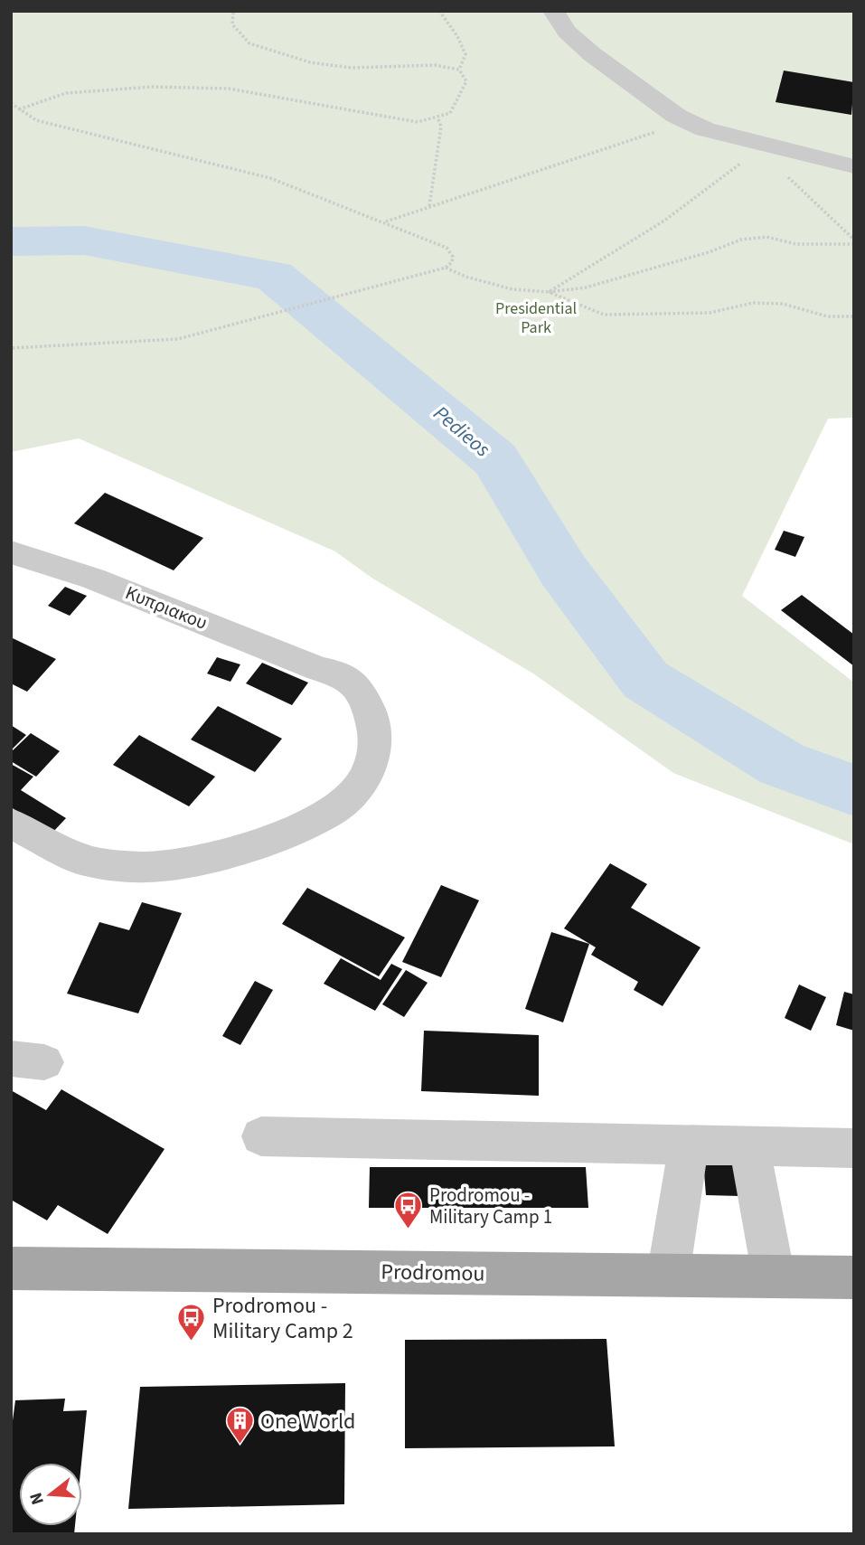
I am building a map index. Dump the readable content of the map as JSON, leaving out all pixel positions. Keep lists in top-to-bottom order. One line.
{"streets":{"main road":["Prodromou"],"street":["Κυπριακου"]},"water":["Pedieos"],"parks":["Presidential Park"],"places":{"bus stop":["Prodromou - Military Camp 1","Prodromou - Military Camp 2"],"building":["One World"]},"north":"left"}
